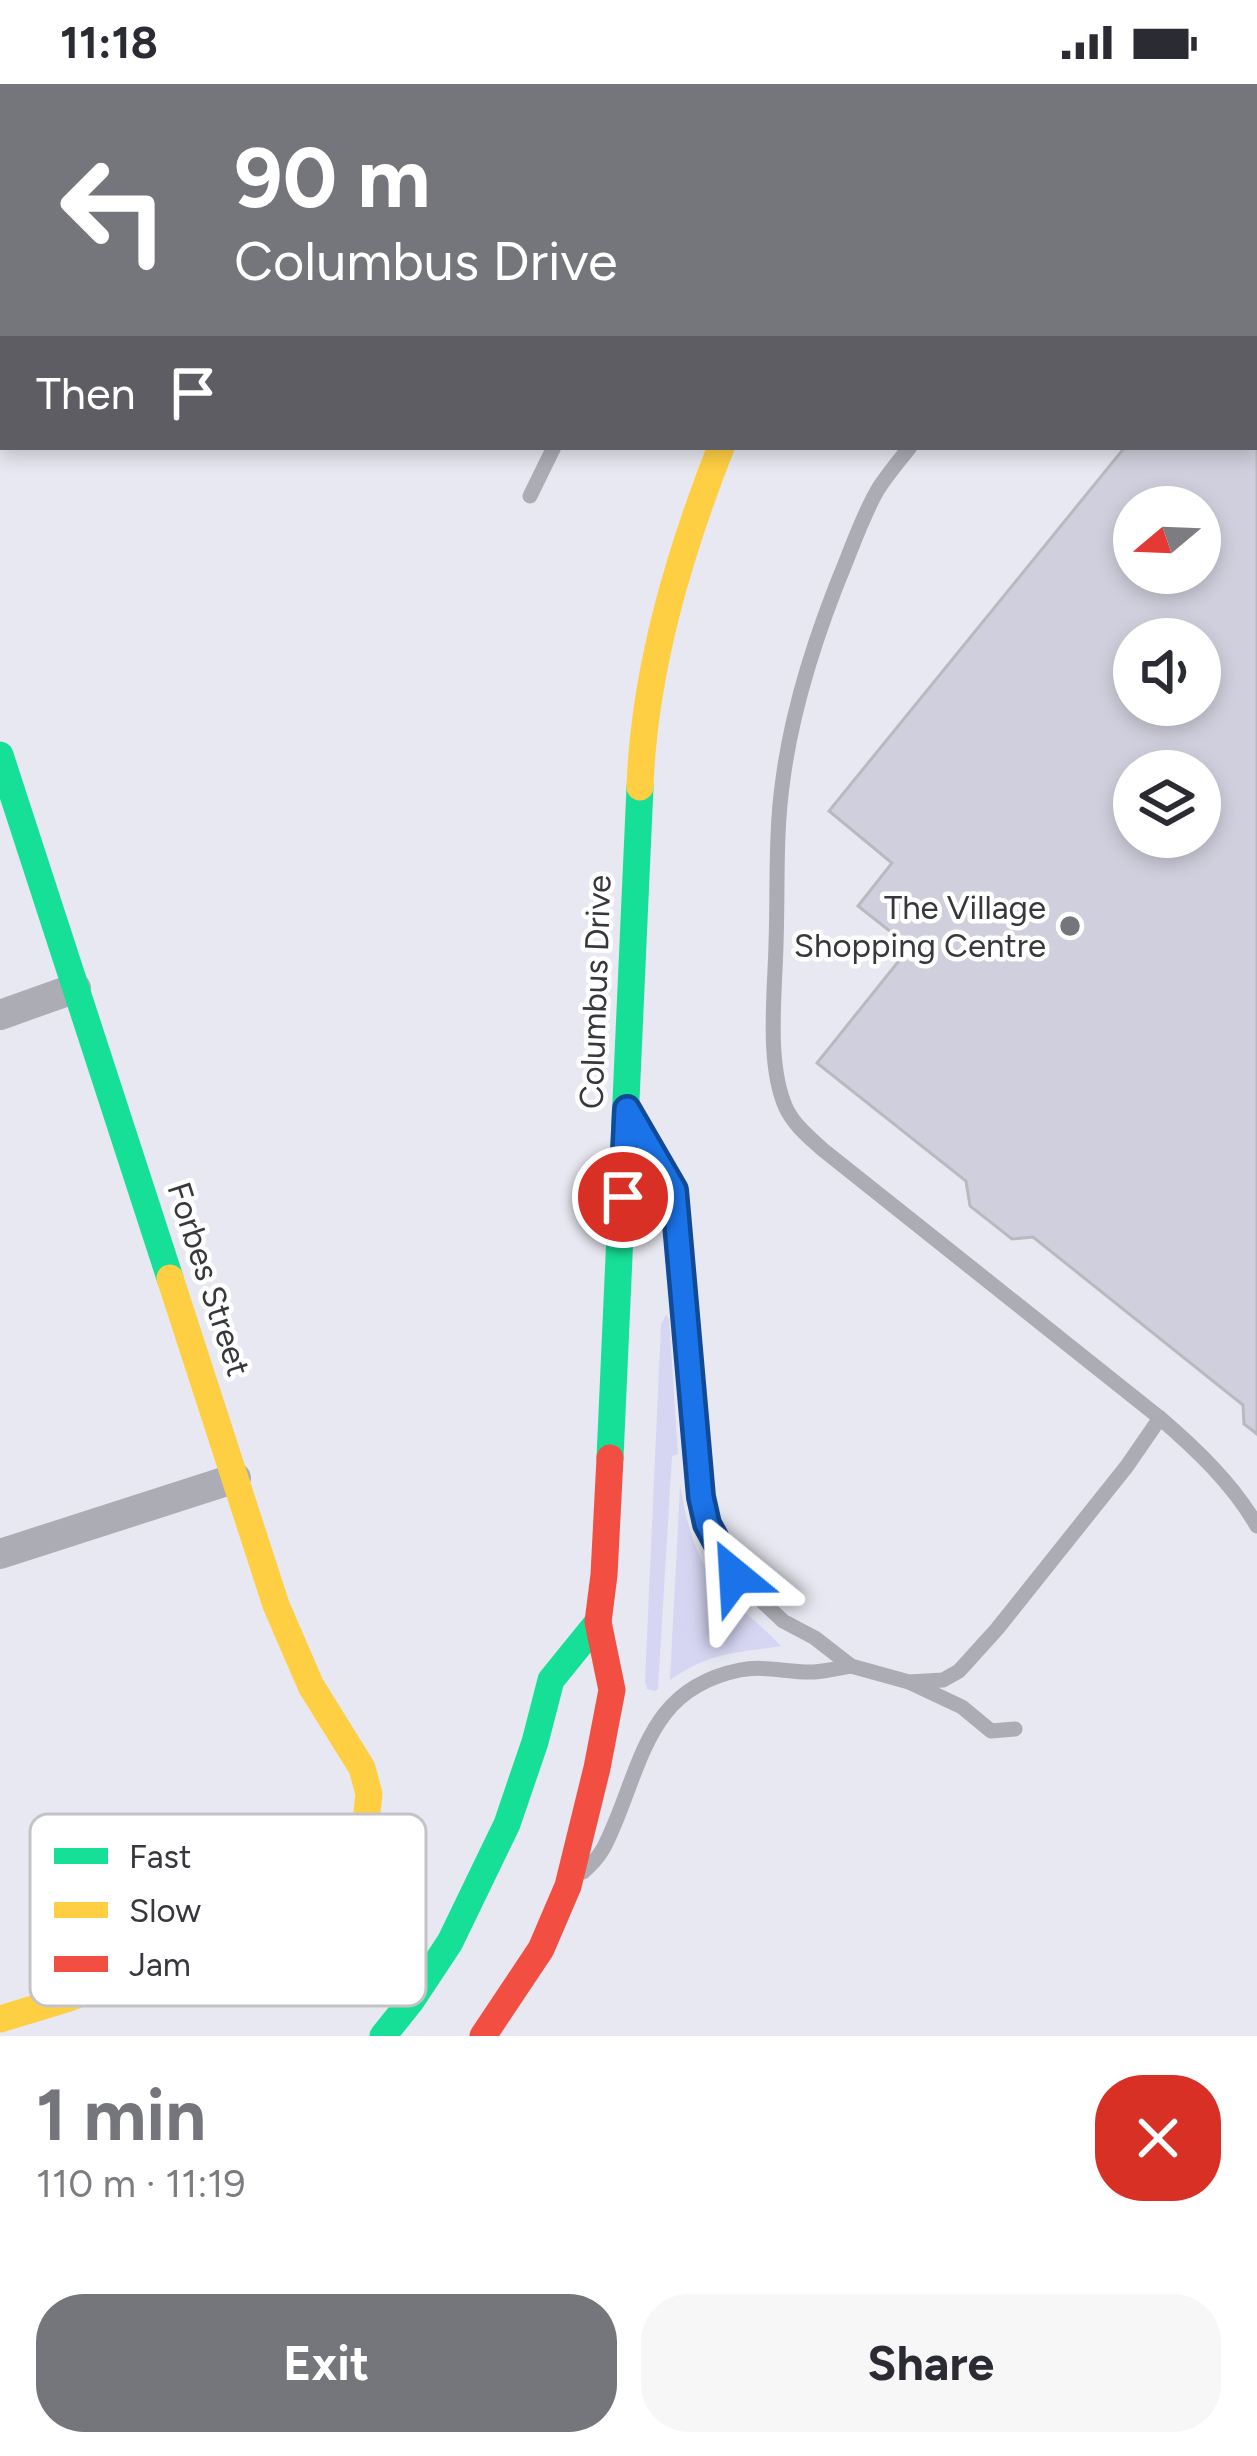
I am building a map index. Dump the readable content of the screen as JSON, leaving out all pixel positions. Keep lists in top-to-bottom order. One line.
{"streets":{"main road":["Columbus Drive","Forbes Street"]},"places":["The Village Shopping Centre"],"legend":["Fast","Slow","Jam"],"north":"left","page":{"status":"11:18","turn":["90 m","Columbus Drive"],"then":"Then","heading":["1 min","110 m · 11:19"],"buttons":["Exit","Share"]}}
